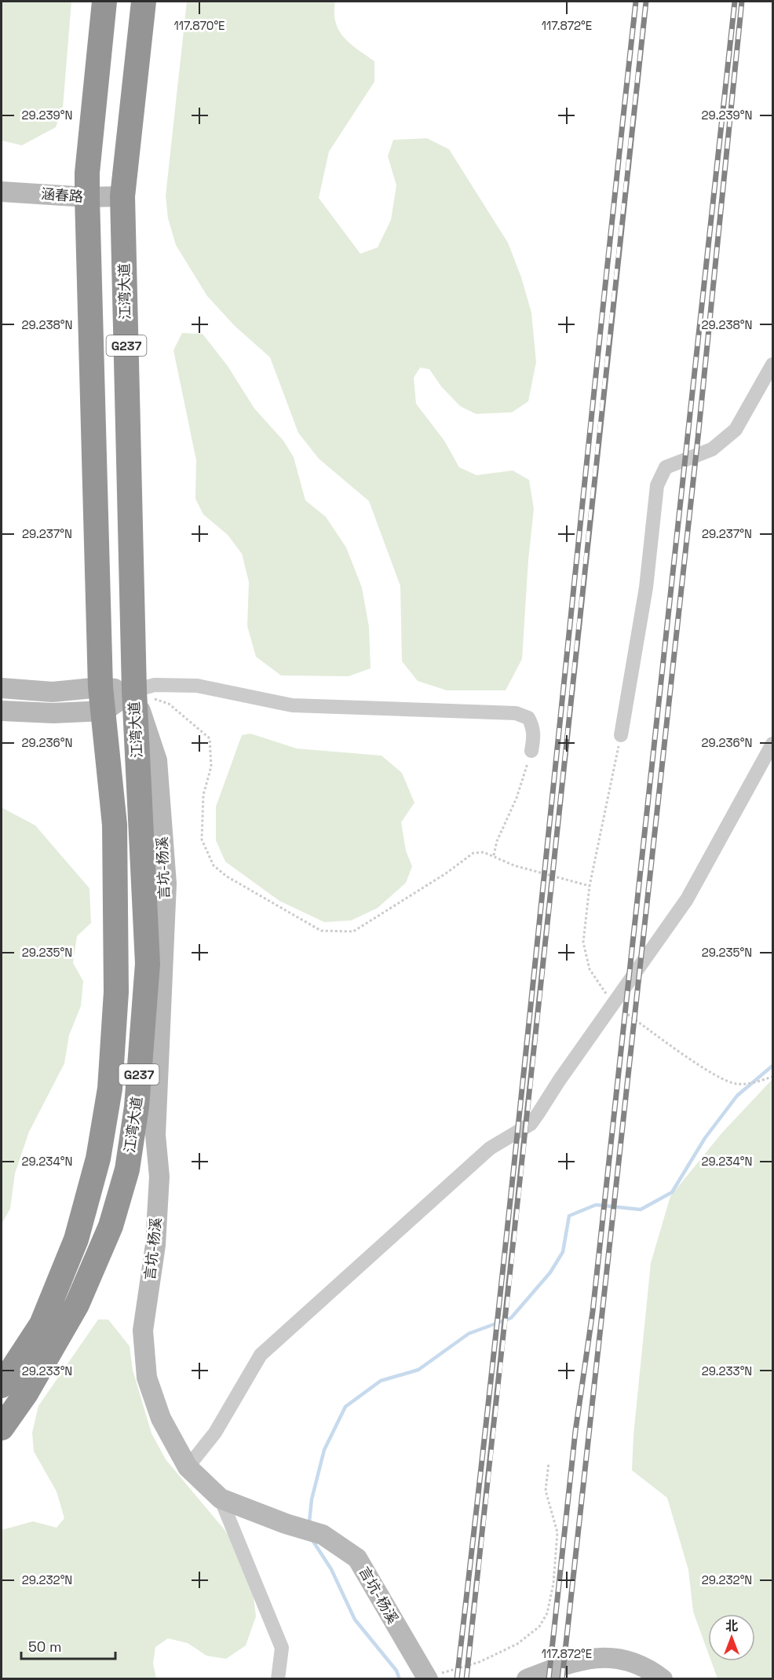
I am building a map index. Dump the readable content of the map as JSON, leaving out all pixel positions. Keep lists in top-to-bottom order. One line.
{"streets":{"highway":["江湾大道","G237"],"main road":["涵春路","言坑-杨溪"]},"crossings":[["涵春路","江湾大道"],["江湾大道","言坑-杨溪"]],"scale_bar":"50 m","north":"top","coordinates":["117.870°E","117.872°E","29.239°N","29.238°N","29.237°N","29.236°N","29.235°N","29.234°N","29.233°N","29.232°N"]}
